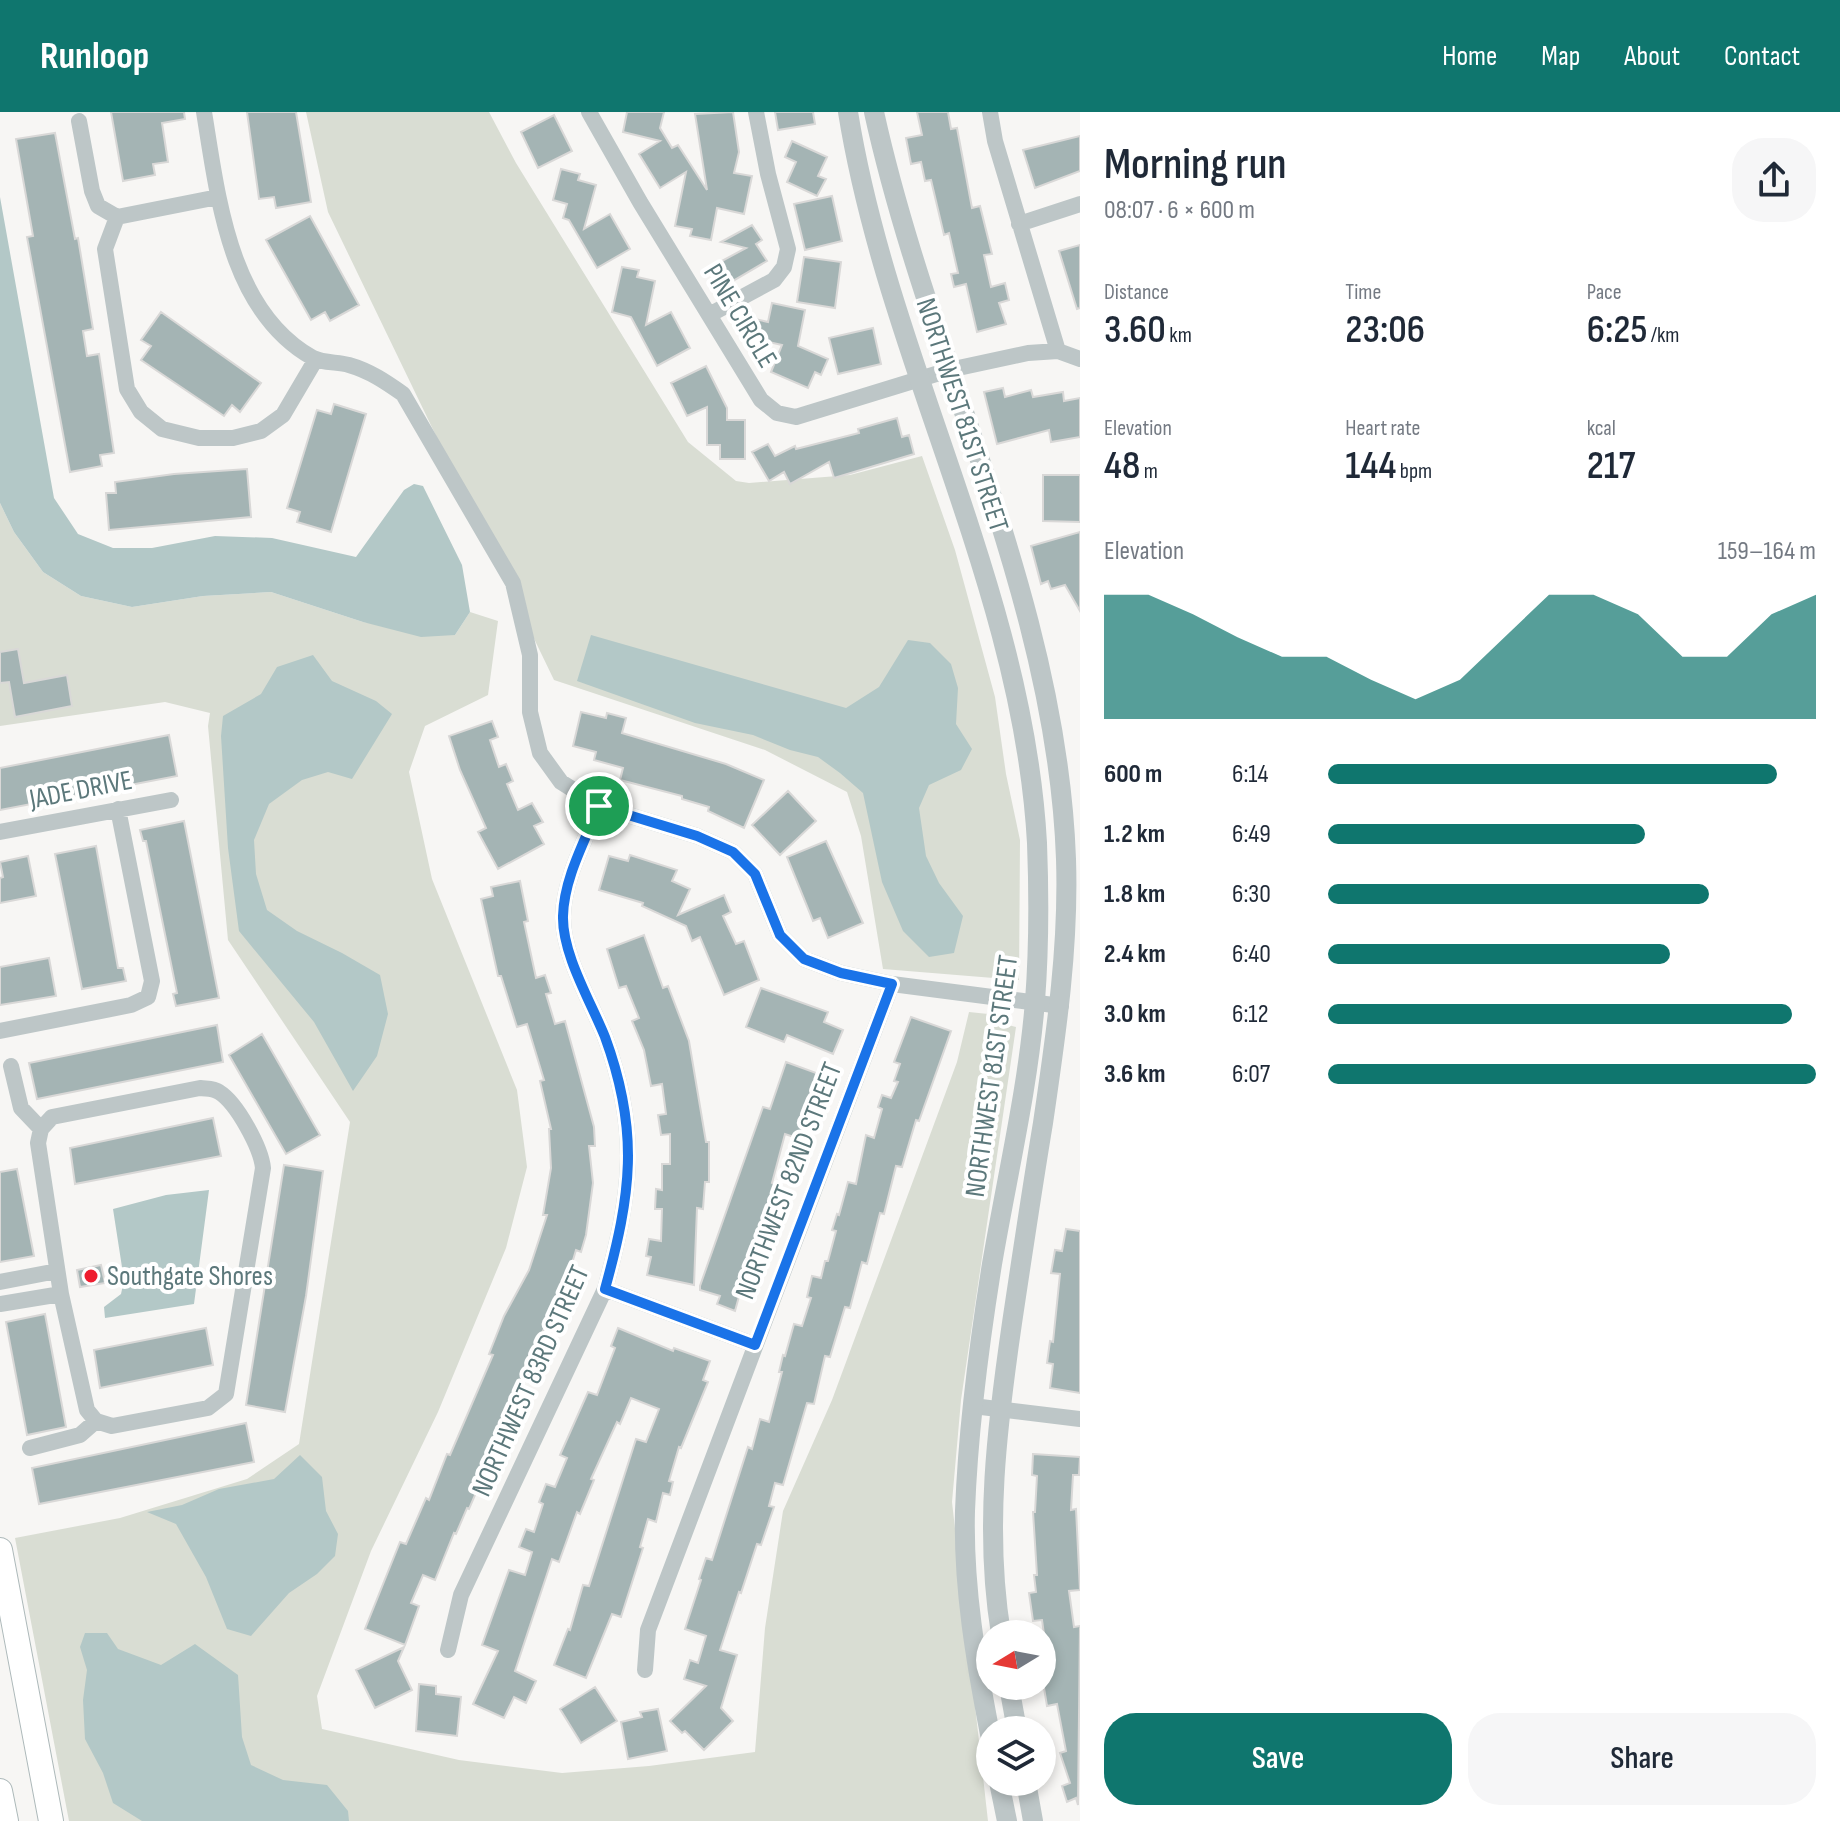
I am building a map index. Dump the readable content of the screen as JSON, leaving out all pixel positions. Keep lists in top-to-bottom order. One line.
{"streets":{"street":["PINE CIRCLE","NORTHWEST 81ST STREET","JADE DRIVE","NORTHWEST 82ND STREET","NORTHWEST 83RD STREET"]},"crossings":[["PINE CIRCLE","NORTHWEST 81ST STREET"]],"places":["Southgate Shores"],"north":"left","page":{"header":"Runloop","nav":["Home","Map","About","Contact"],"heading":["Morning run","08:07 · 6 × 600 m"],"stats":[["Distance","3.60 km"],["Time","23:06"],["Pace","6:25 /km"],["Elevation","48 m"],["Heart rate","144 bpm"],["kcal","217"]],"chart":["Elevation","159–164 m"],"list":[{"name":"600 m","note":"6:14"},{"name":"1.2 km","note":"6:49"},{"name":"1.8 km","note":"6:30"},{"name":"2.4 km","note":"6:40"},{"name":"3.0 km","note":"6:12"},{"name":"3.6 km","note":"6:07"}],"buttons":["Save","Share"]}}
